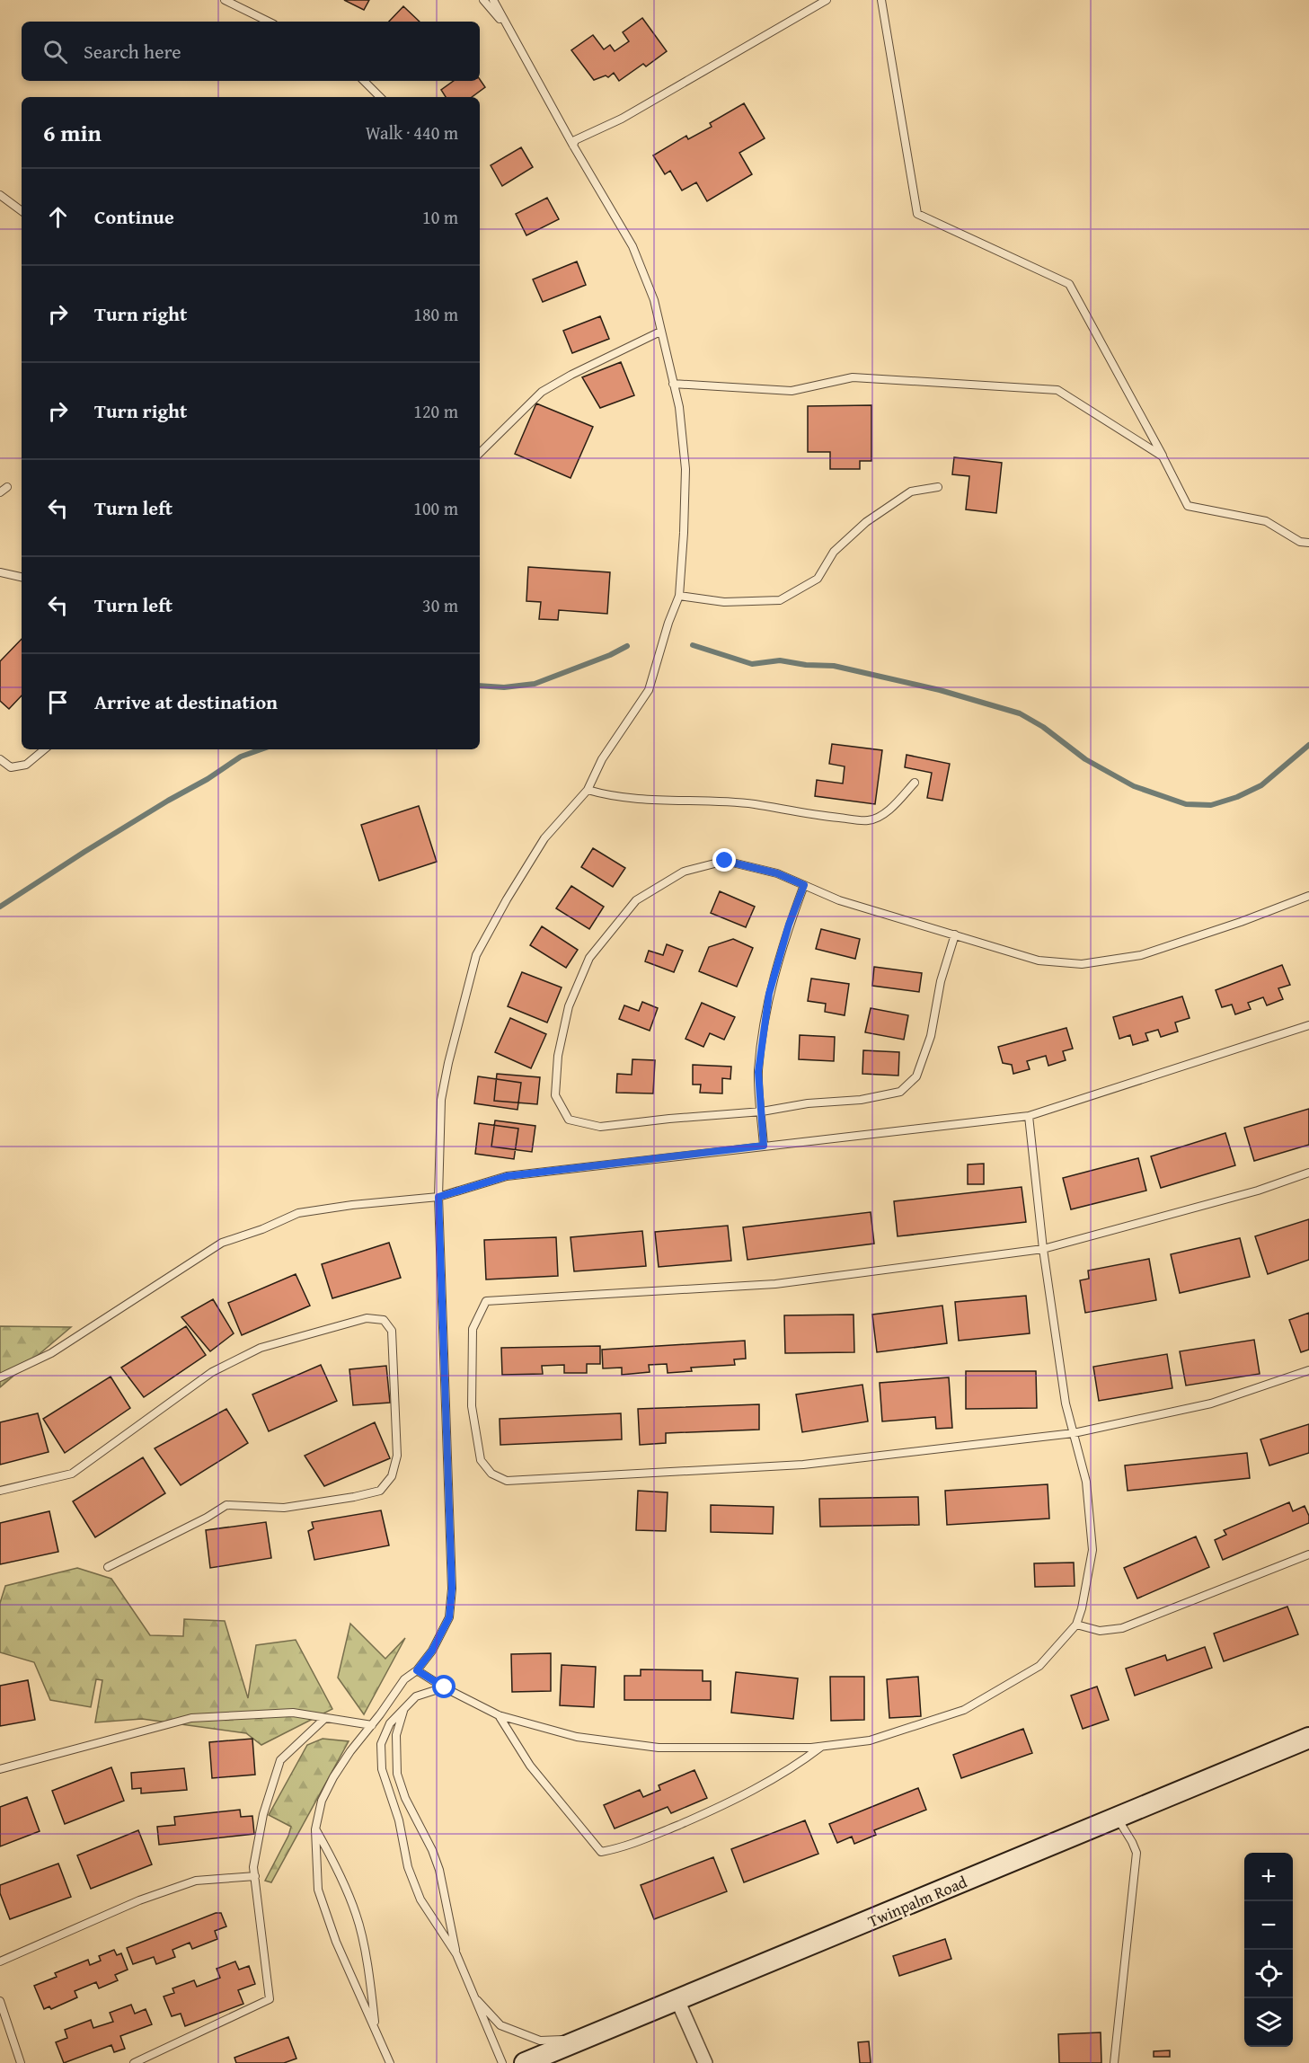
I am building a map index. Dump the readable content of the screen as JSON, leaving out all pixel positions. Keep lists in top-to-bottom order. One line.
{"streets":{"main road":["Twinpalm Road"]},"page":{"search":"Search here","heading":["6 min","Walk · 440 m"],"list":[["Continue","10 m"],["Turn right","180 m"],["Turn right","120 m"],["Turn left","100 m"],["Turn left","30 m"],"Arrive at destination"],"map_buttons":["+","−"]}}
